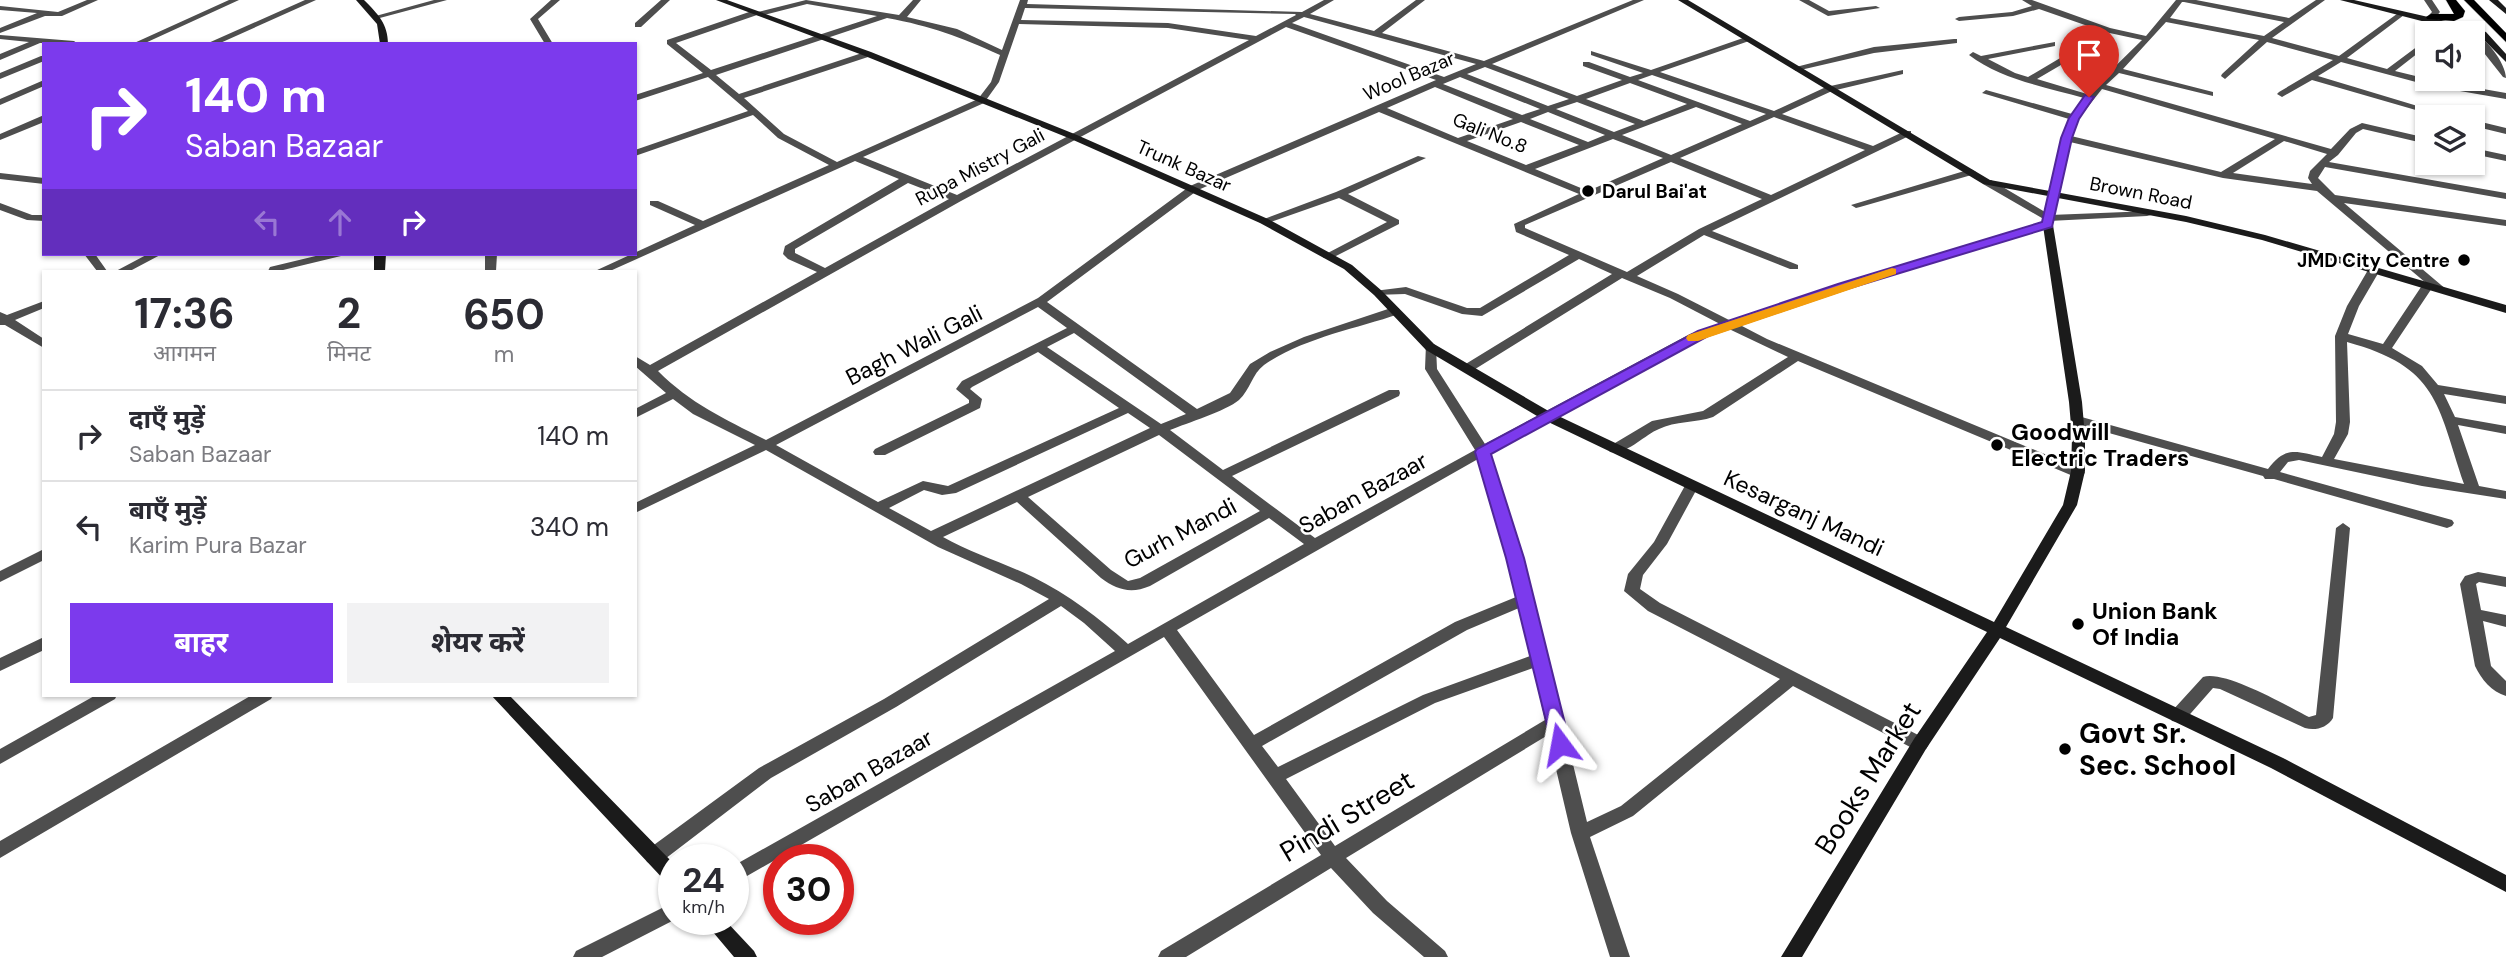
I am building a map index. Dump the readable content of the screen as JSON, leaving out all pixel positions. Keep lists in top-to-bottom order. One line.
{"streets":{"street":["Wool Bazar","Gali No.8","Trunk Bazar","Rupa Mistry Gali","Brown Road","Bagh Wali Gali","Saban Bazaar","Kesarganj Mandi","Gurh Mandi","Books Market","Pindi Street"]},"crossings":[["Wool Bazar","Gali No.8"],["Wool Bazar","Trunk Bazar"],["Wool Bazar","Bagh Wali Gali"],["Trunk Bazar","Rupa Mistry Gali"],["Trunk Bazar","Bagh Wali Gali"],["Trunk Bazar","Saban Bazaar"],["Trunk Bazar","Kesarganj Mandi"],["Brown Road","Saban Bazaar"],["Saban Bazaar","Books Market"],["Kesarganj Mandi","Books Market"]],"places":["Darul Bai'at","JMD City Centre","Goodwill Electric Traders","Union Bank Of India","Govt Sr. Sec. School"],"page":{"turn":["140 m","Saban Bazaar"],"eta":["17:36","आगमन","2","मिनट","650","m"],"list":[{"name":"दाएँ मुड़ें","note":"Saban Bazaar","value":"140 m"},{"name":"बाएँ मुड़ें","note":"Karim Pura Bazar","value":"340 m"}],"buttons":["बाहर","शेयर करें"],"speed":"24 km/h","limit":"30"}}
